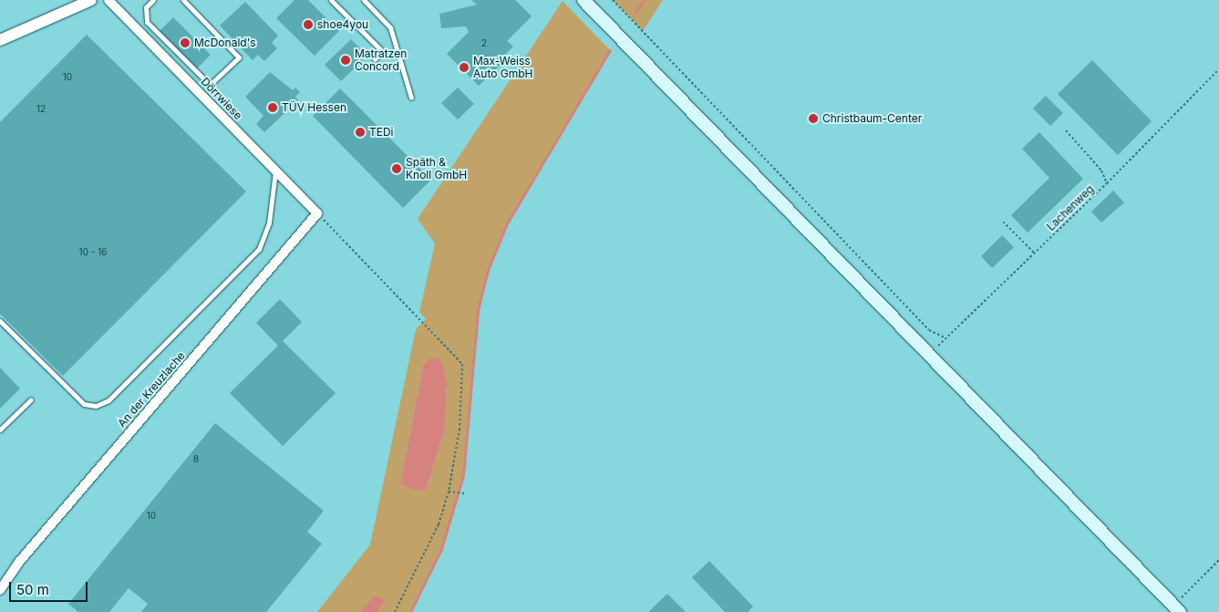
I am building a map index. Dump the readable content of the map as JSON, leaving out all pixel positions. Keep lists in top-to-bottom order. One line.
{"streets":{"street":["Dörrwiese","An der Kreuzlache"],"path":["Lachenweg"]},"crossings":[["Dörrwiese","An der Kreuzlache"]],"places":["shoe4you","McDonald's","Matratzen Concord","Max-Weiss Auto GmbH","TÜV Hessen","Christbaum-Center","TEDi","Späth & Knoll GmbH"],"house_numbers":["2","10","12","10 - 16","8","10"],"scale_bar":"50 m"}
